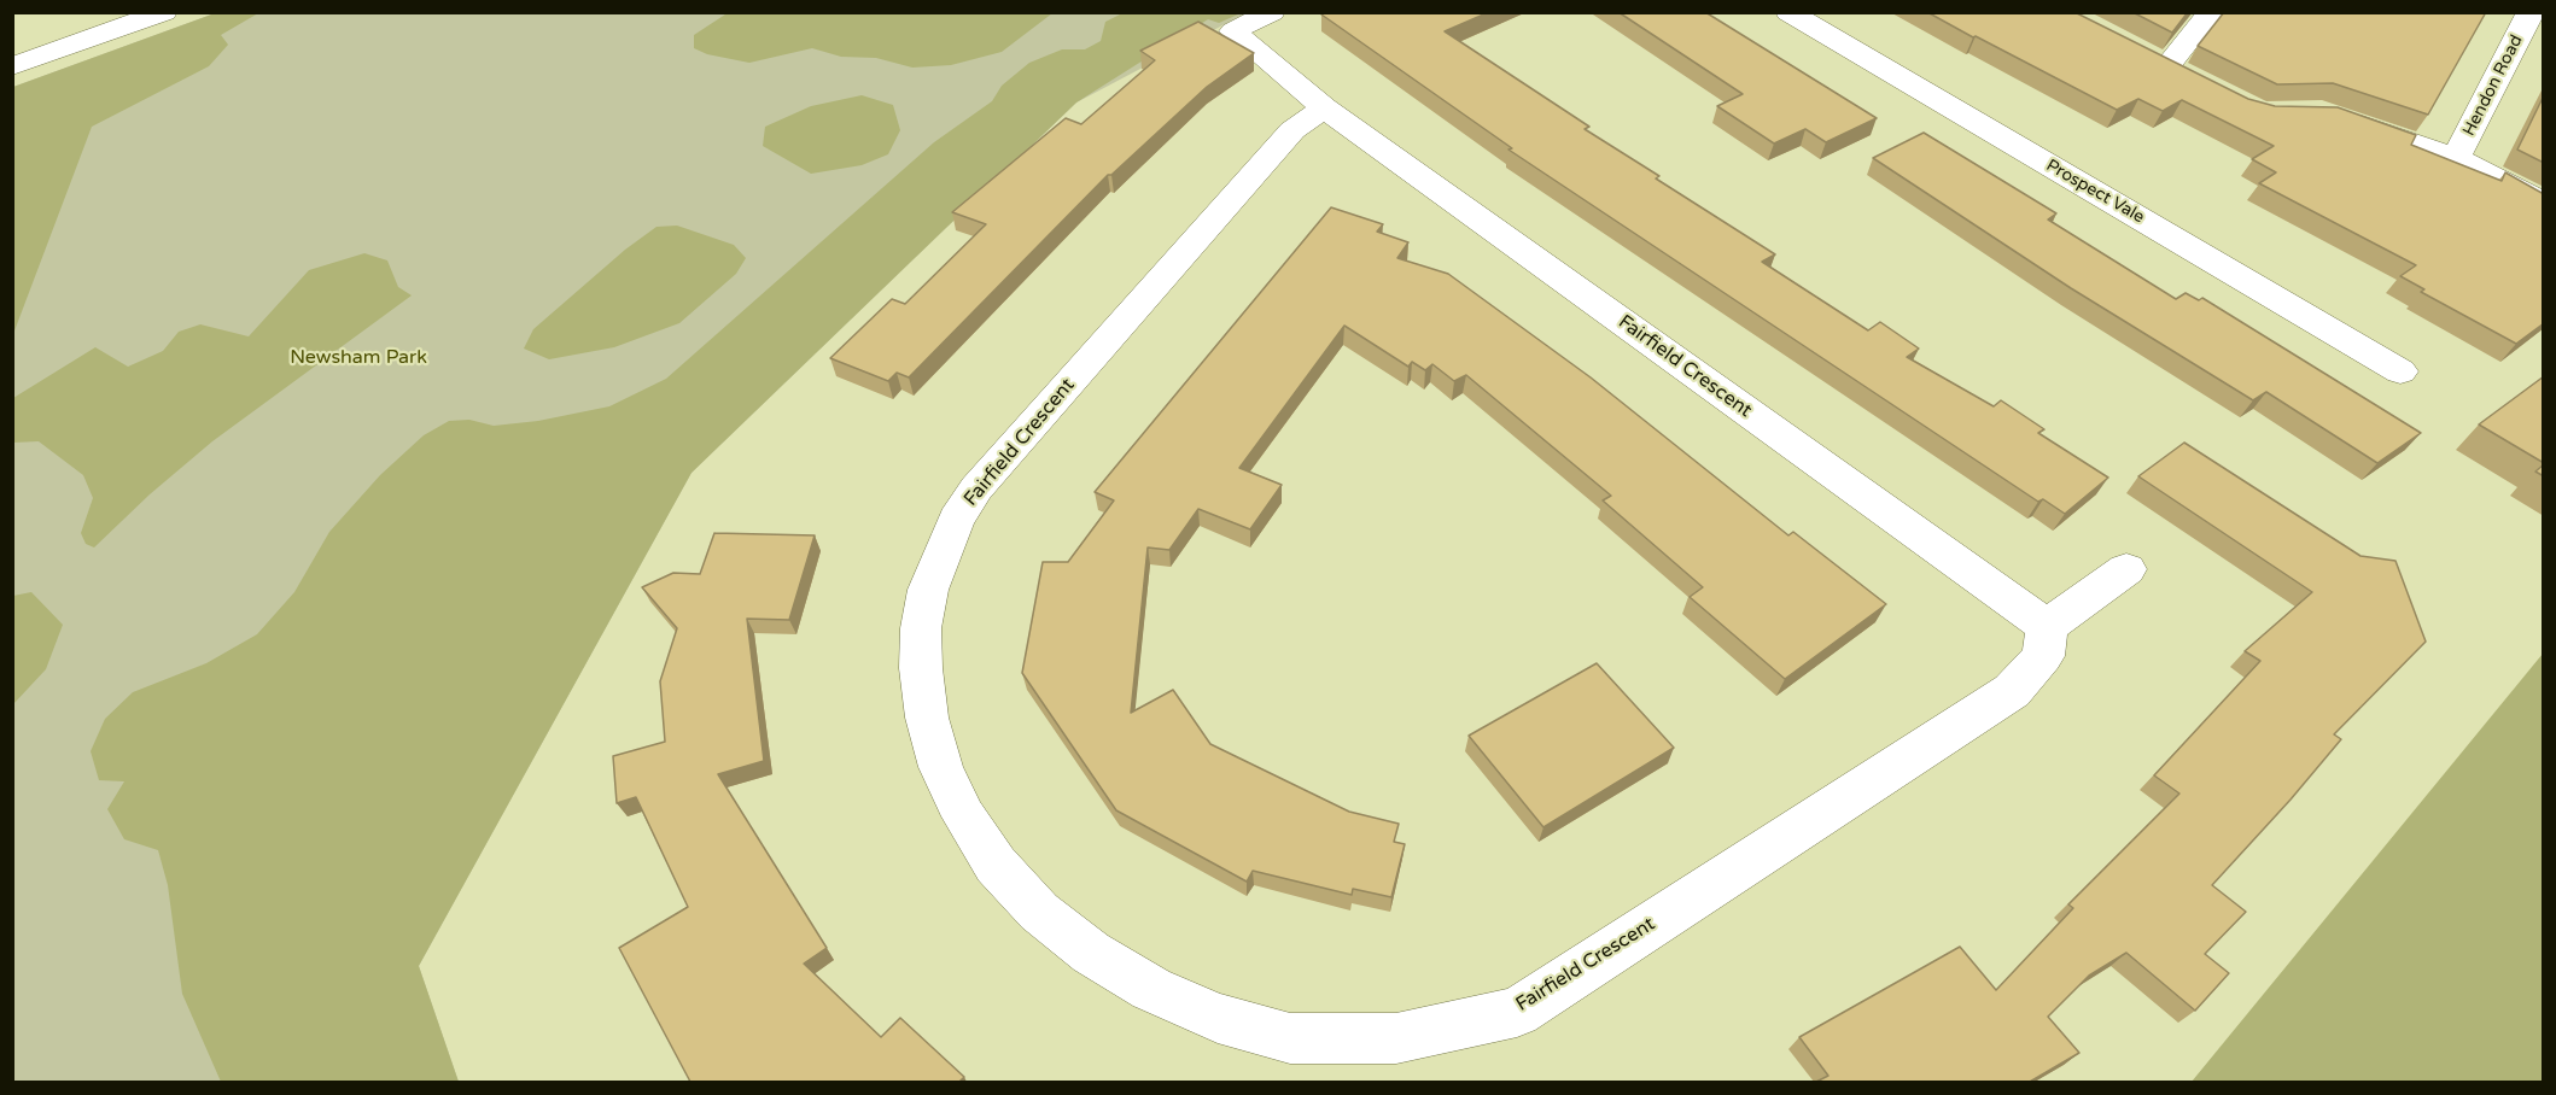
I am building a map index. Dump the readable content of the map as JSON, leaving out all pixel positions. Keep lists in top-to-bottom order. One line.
{"streets":{"street":["Hendon Road","Prospect Vale","Fairfield Crescent"]},"parks":["Newsham Park"]}
